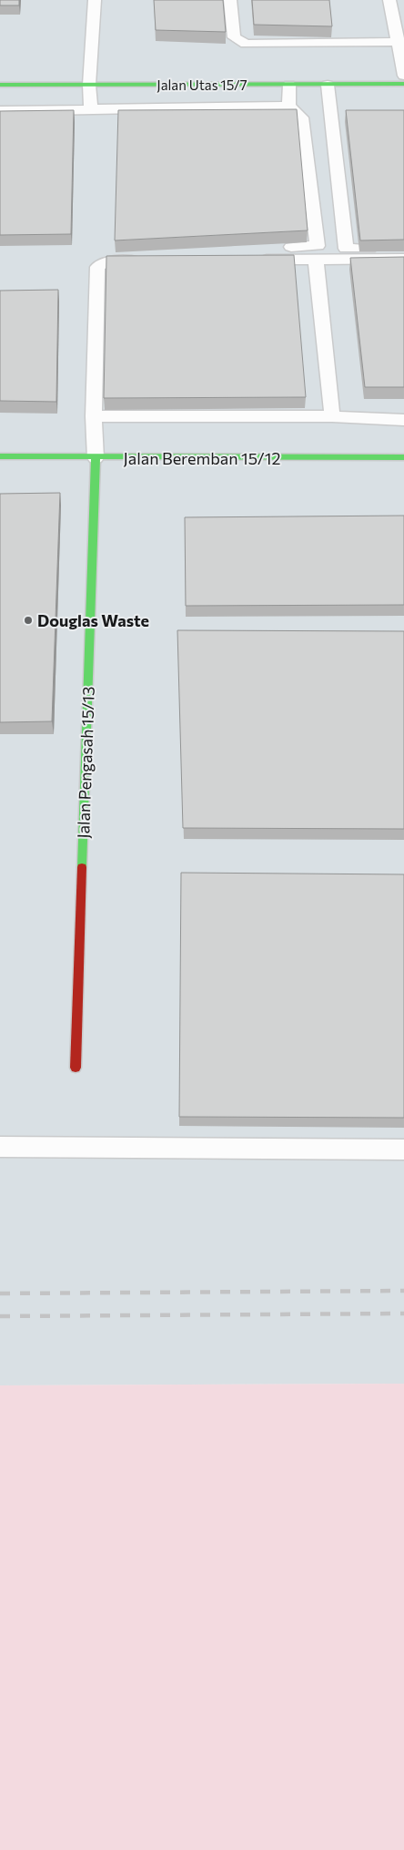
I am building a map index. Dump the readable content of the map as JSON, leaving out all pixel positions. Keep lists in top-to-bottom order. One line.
{"streets":{"street":["Jalan Utas 15/7","Jalan Beremban 15/12","Jalan Pengasah 15/13"]},"crossings":[["Jalan Beremban 15/12","Jalan Pengasah 15/13"]],"places":["Douglas Waste"]}
